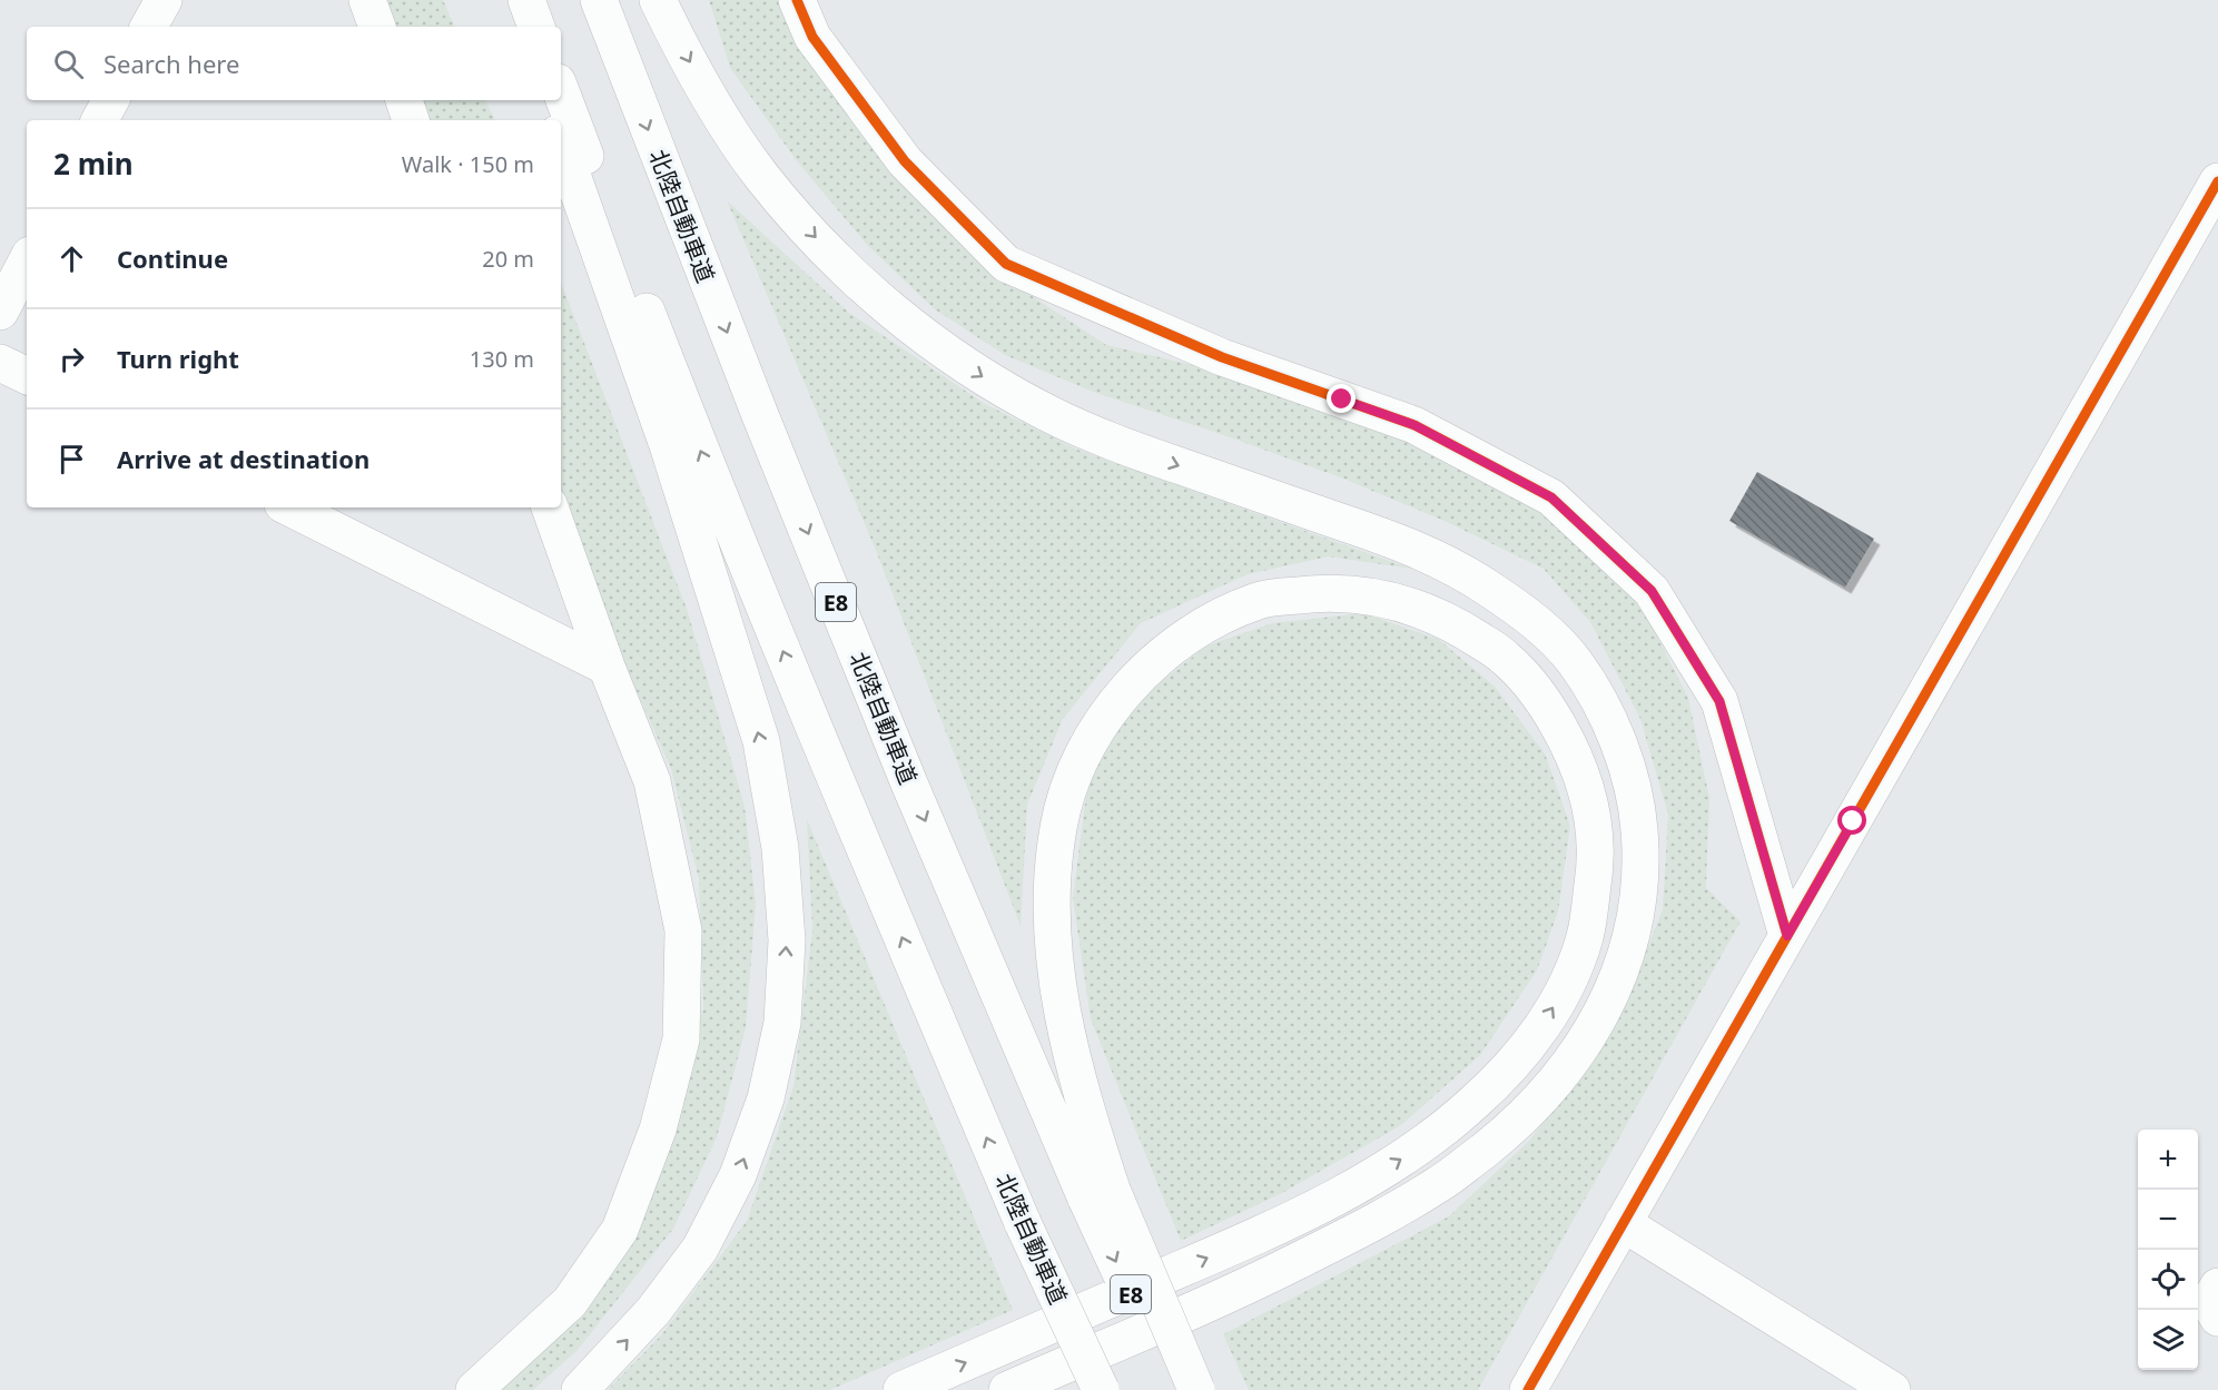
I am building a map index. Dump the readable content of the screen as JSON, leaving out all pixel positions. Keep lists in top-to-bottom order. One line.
{"streets":{"main road":["北陸自動車道","E8"]},"page":{"search":"Search here","heading":["2 min","Walk · 150 m"],"list":[["Continue","20 m"],["Turn right","130 m"],"Arrive at destination"],"map_buttons":["+","−"]}}
